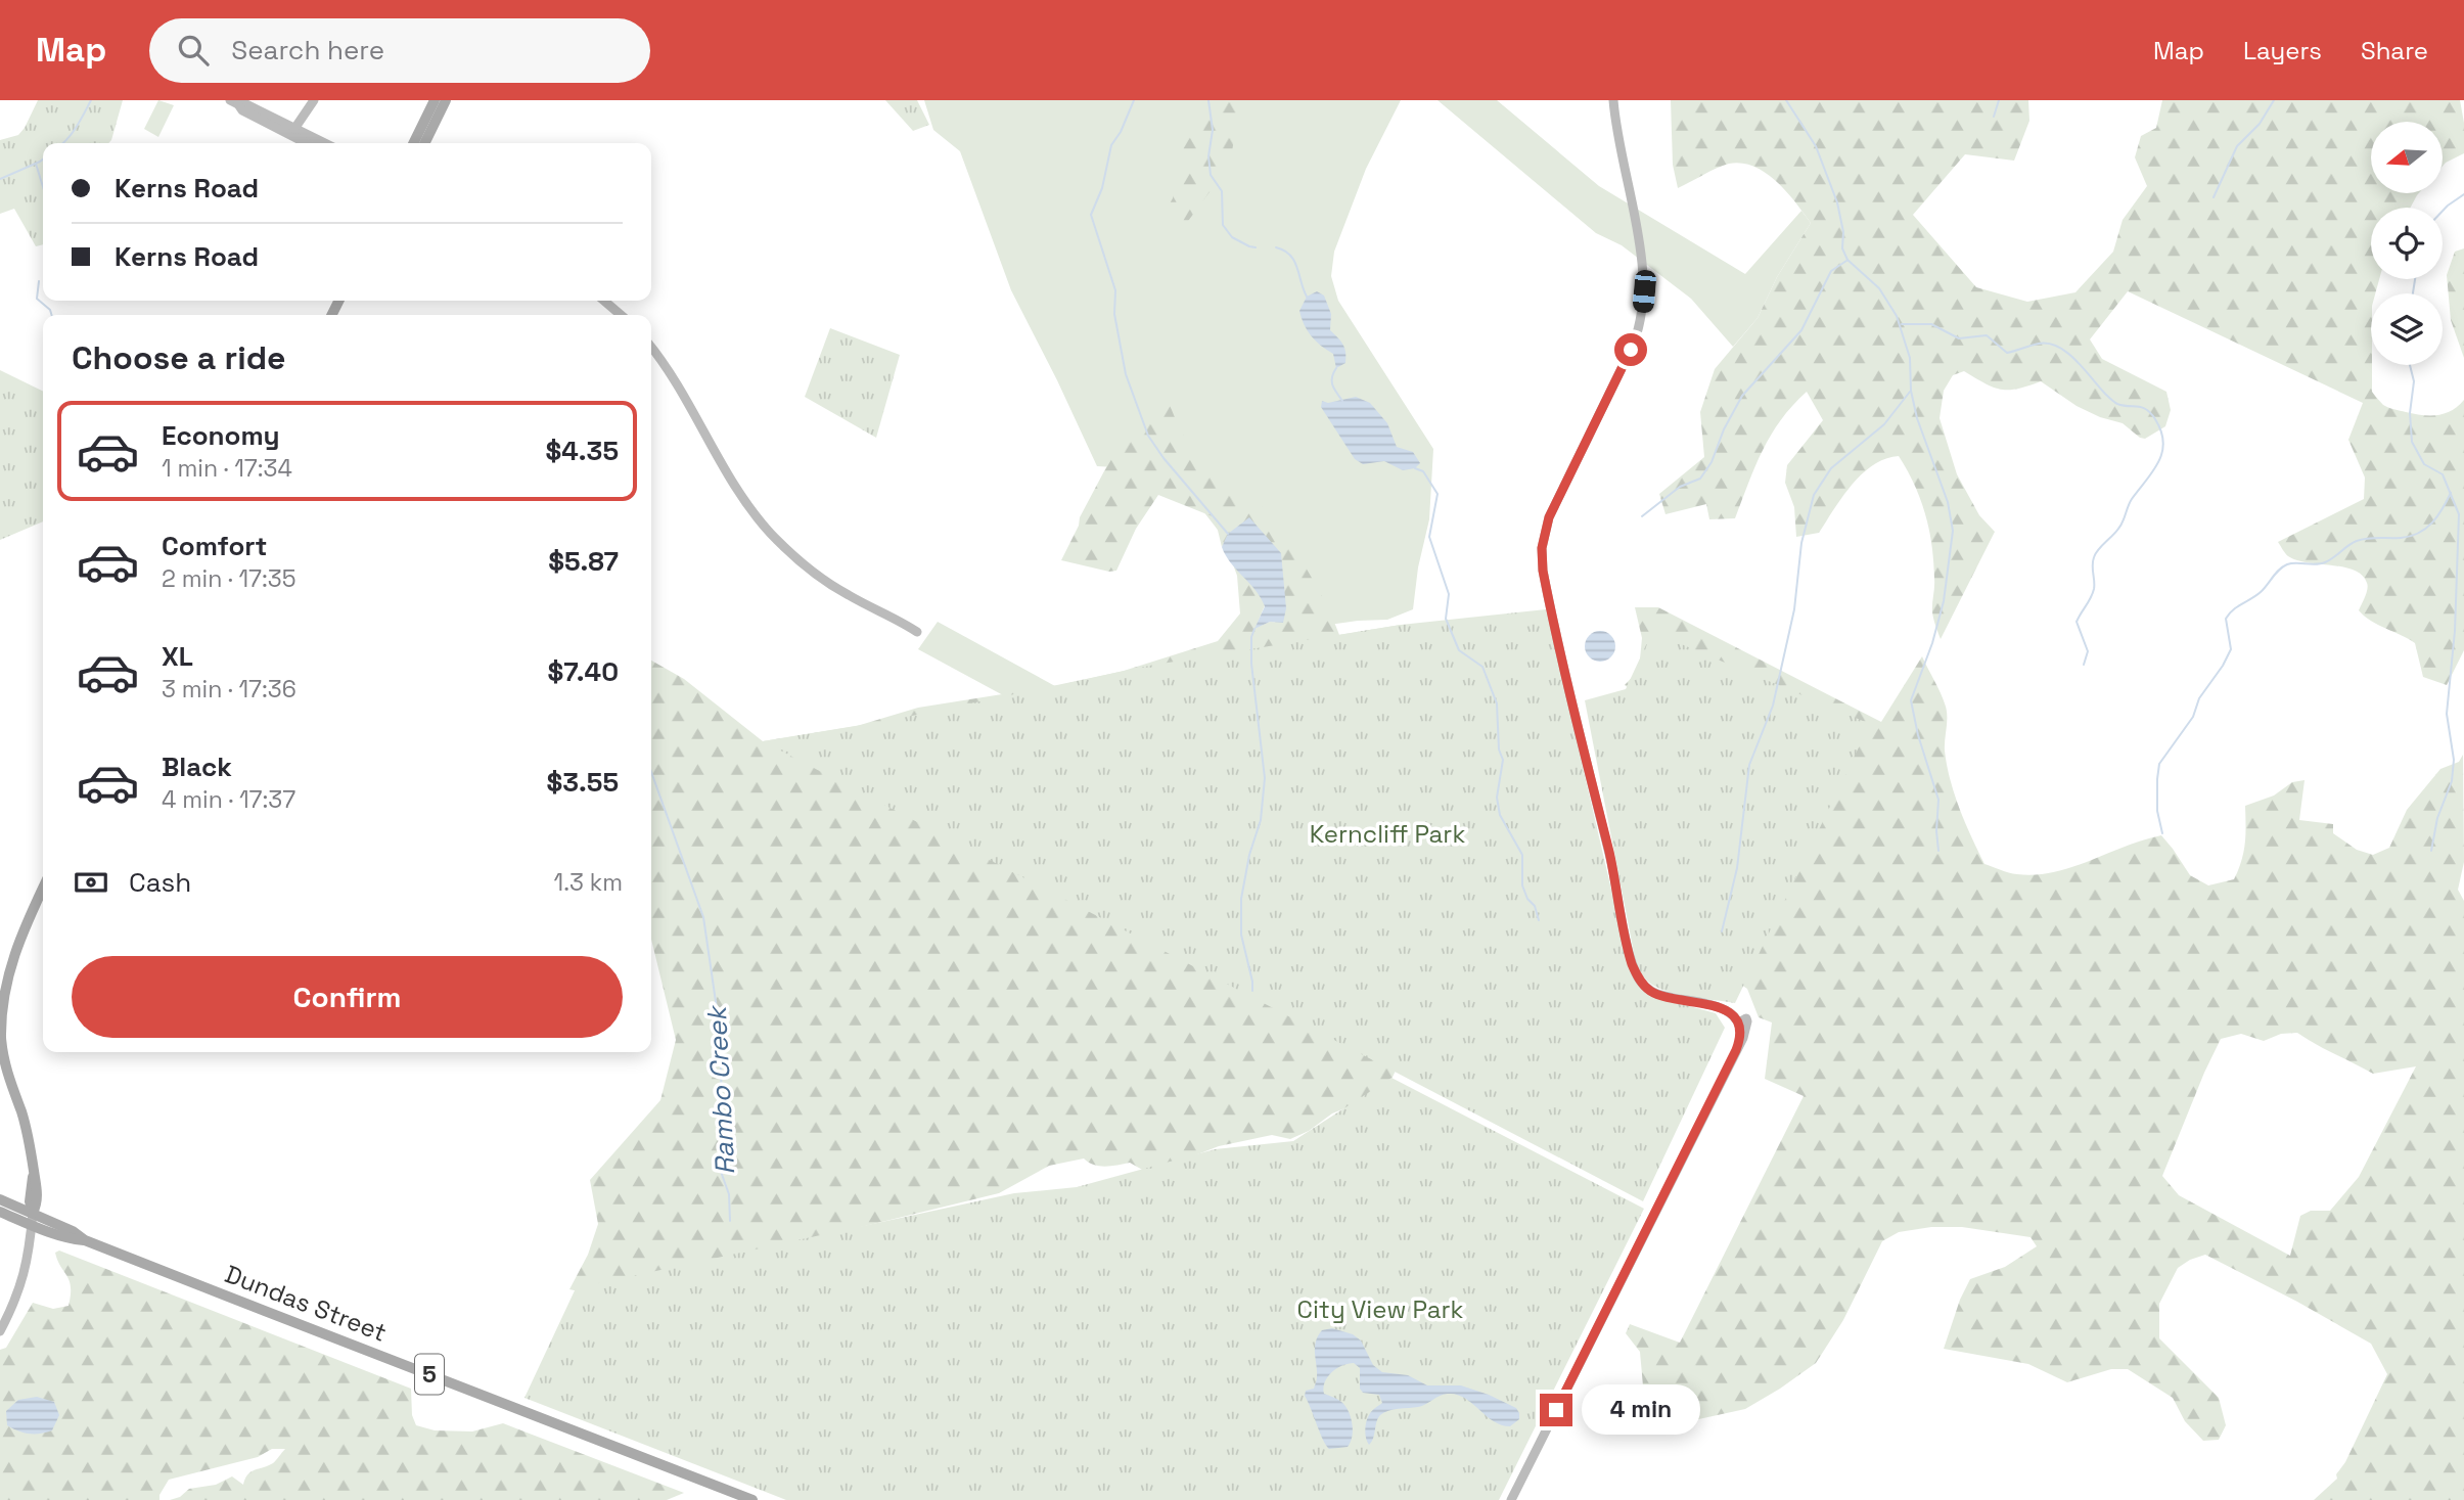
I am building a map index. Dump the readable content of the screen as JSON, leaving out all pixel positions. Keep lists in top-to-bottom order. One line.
{"streets":{"main road":["Dundas Street","5"]},"water":["Rambo Creek"],"parks":["Kerncliff Park","City View Park"],"north":"left","page":{"header":"Map","search":"Search here","nav":["Map","Layers","Share"],"banner":["Kerns Road","Kerns Road"],"heading":"Choose a ride","list":[{"name":"Economy","note":"1 min · 17:34","value":"$4.35"},{"name":"Comfort","note":"2 min · 17:35","value":"$5.87"},{"name":"XL","note":"3 min · 17:36","value":"$7.40"},{"name":"Black","note":"4 min · 17:37","value":"$3.55"}],"pay":["Cash","1.3 km"],"buttons":"Confirm","bubble":"4 min"}}
